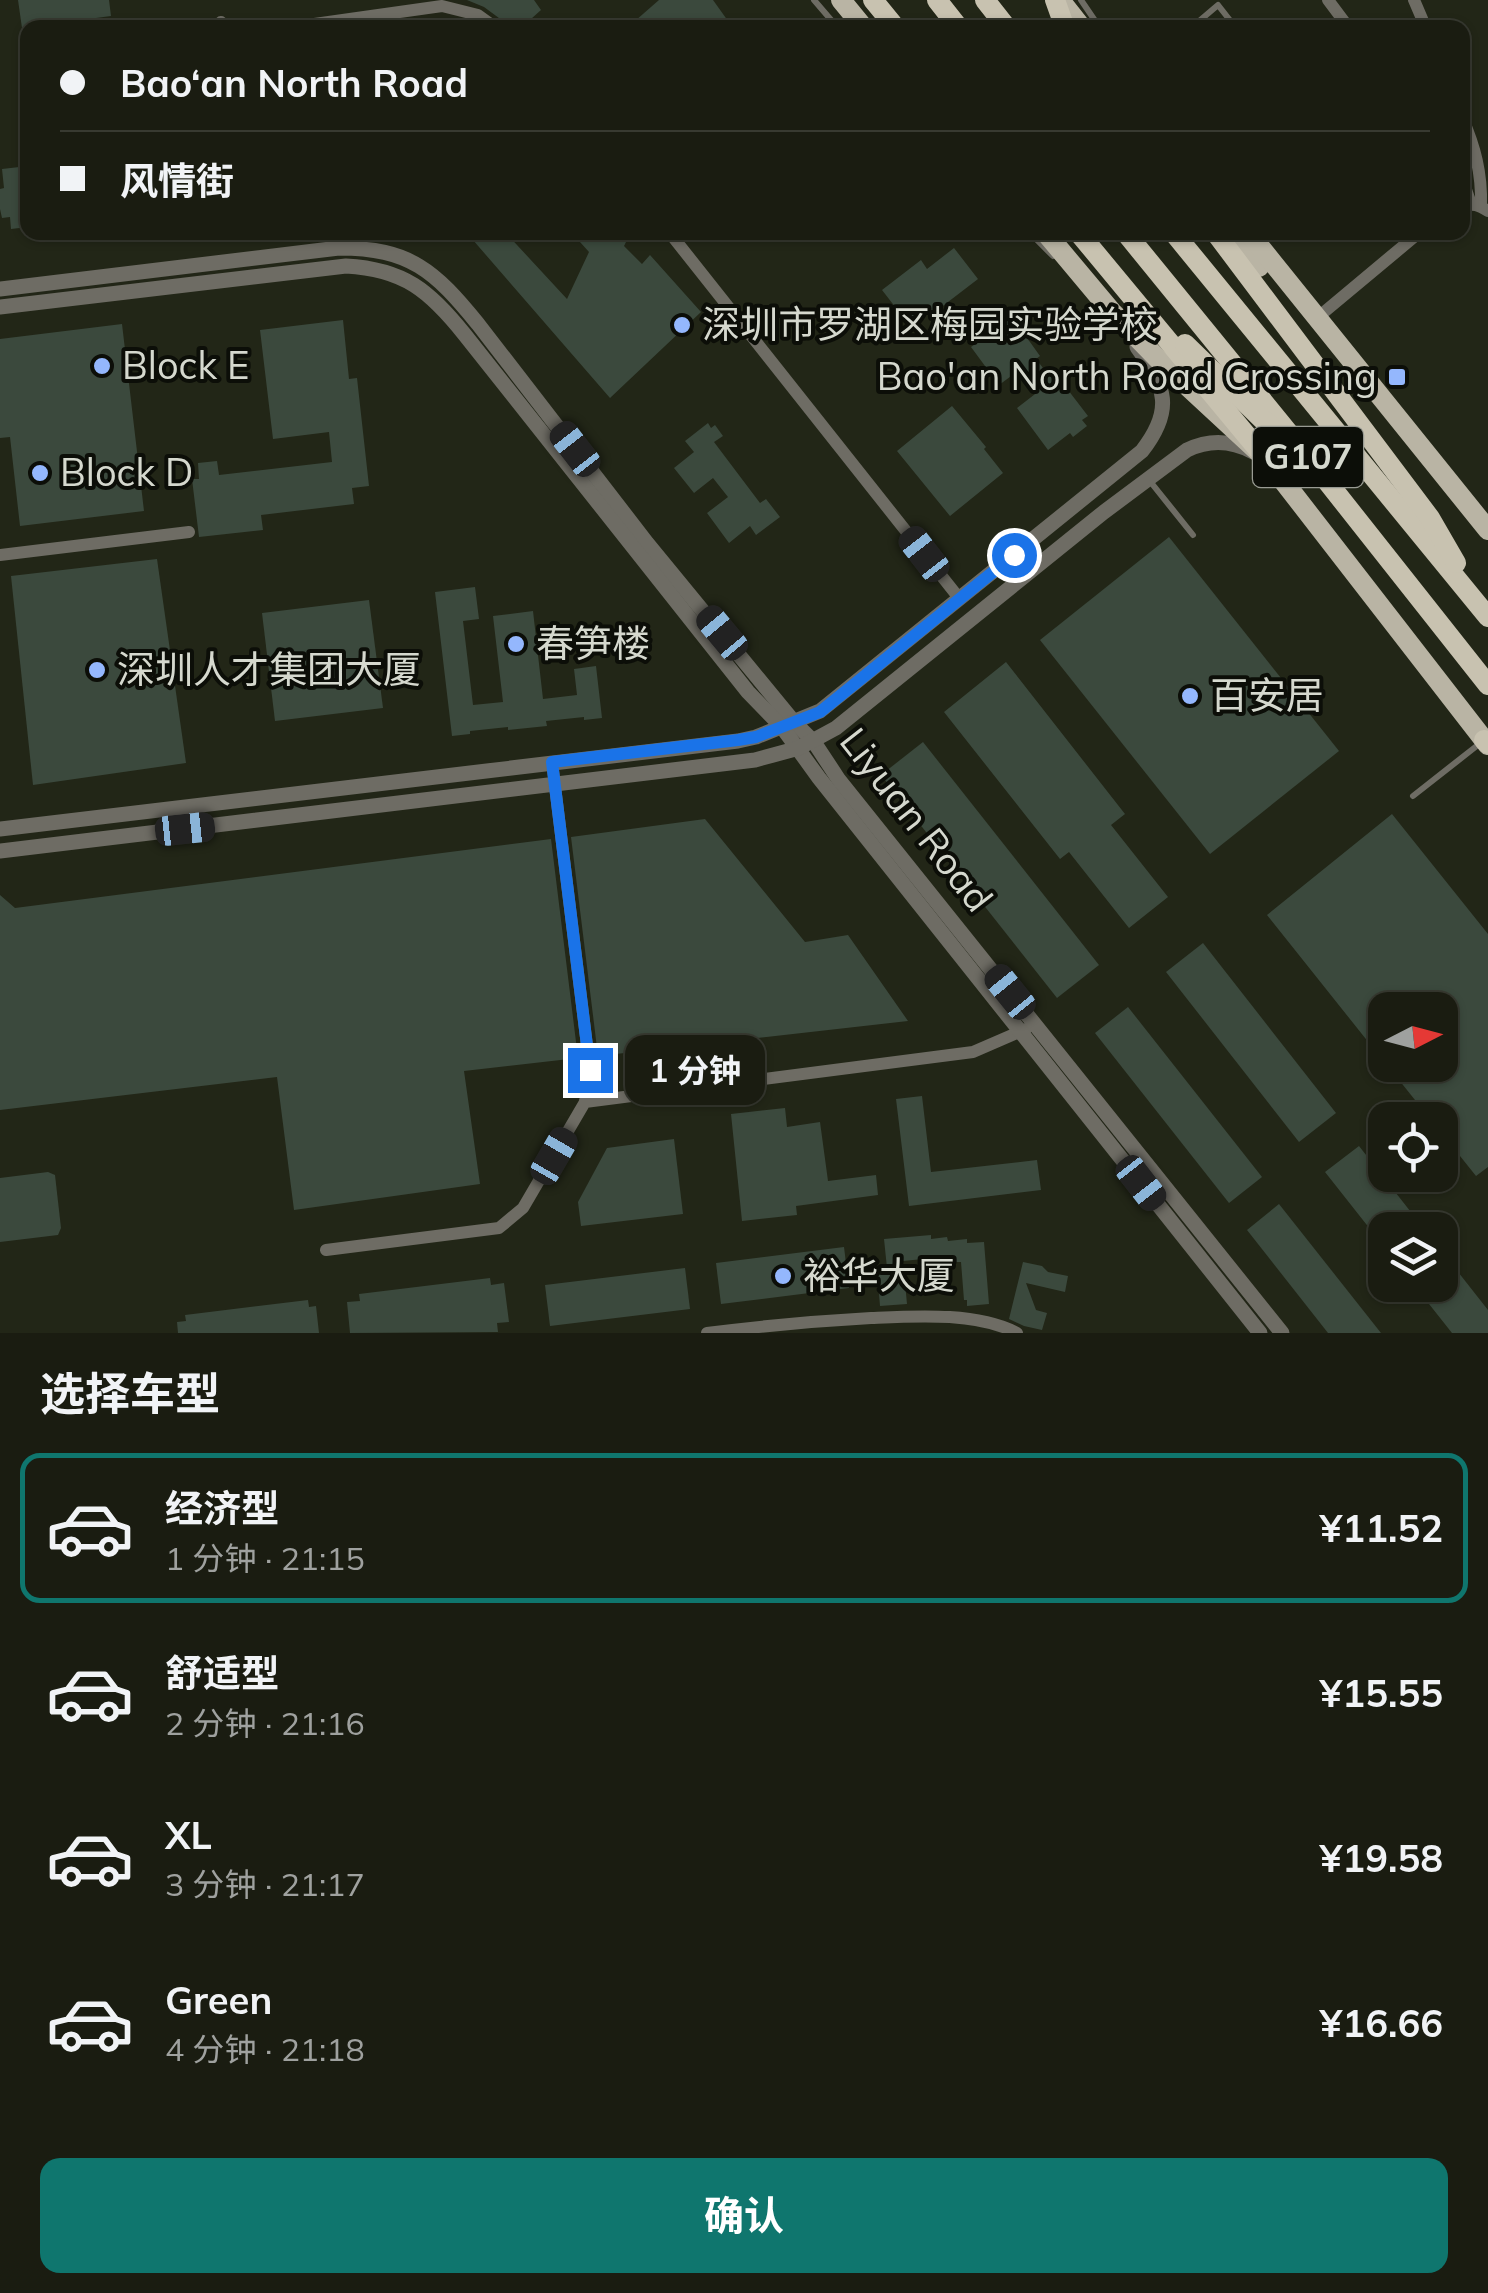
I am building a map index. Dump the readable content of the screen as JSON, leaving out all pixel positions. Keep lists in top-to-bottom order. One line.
{"streets":{"highway":["G107"],"street":["Liyuan Road"]},"places":{"other":["深圳市罗湖区梅园实验学校","Block E","Block D","春笋楼","深圳人才集团大厦","百安居","裕华大厦"],"transit":["Bao'an North Road Crossing"]},"north":"right","page":{"banner":["Bao‘an North Road","风情街"],"bubble":"1 分钟","heading":"选择车型","list":[{"name":"经济型","note":"1 分钟 · 21:15","value":"¥11.52"},{"name":"舒适型","note":"2 分钟 · 21:16","value":"¥15.55"},{"name":"XL","note":"3 分钟 · 21:17","value":"¥19.58"},{"name":"Green","note":"4 分钟 · 21:18","value":"¥16.66"}],"buttons":"确认"}}
